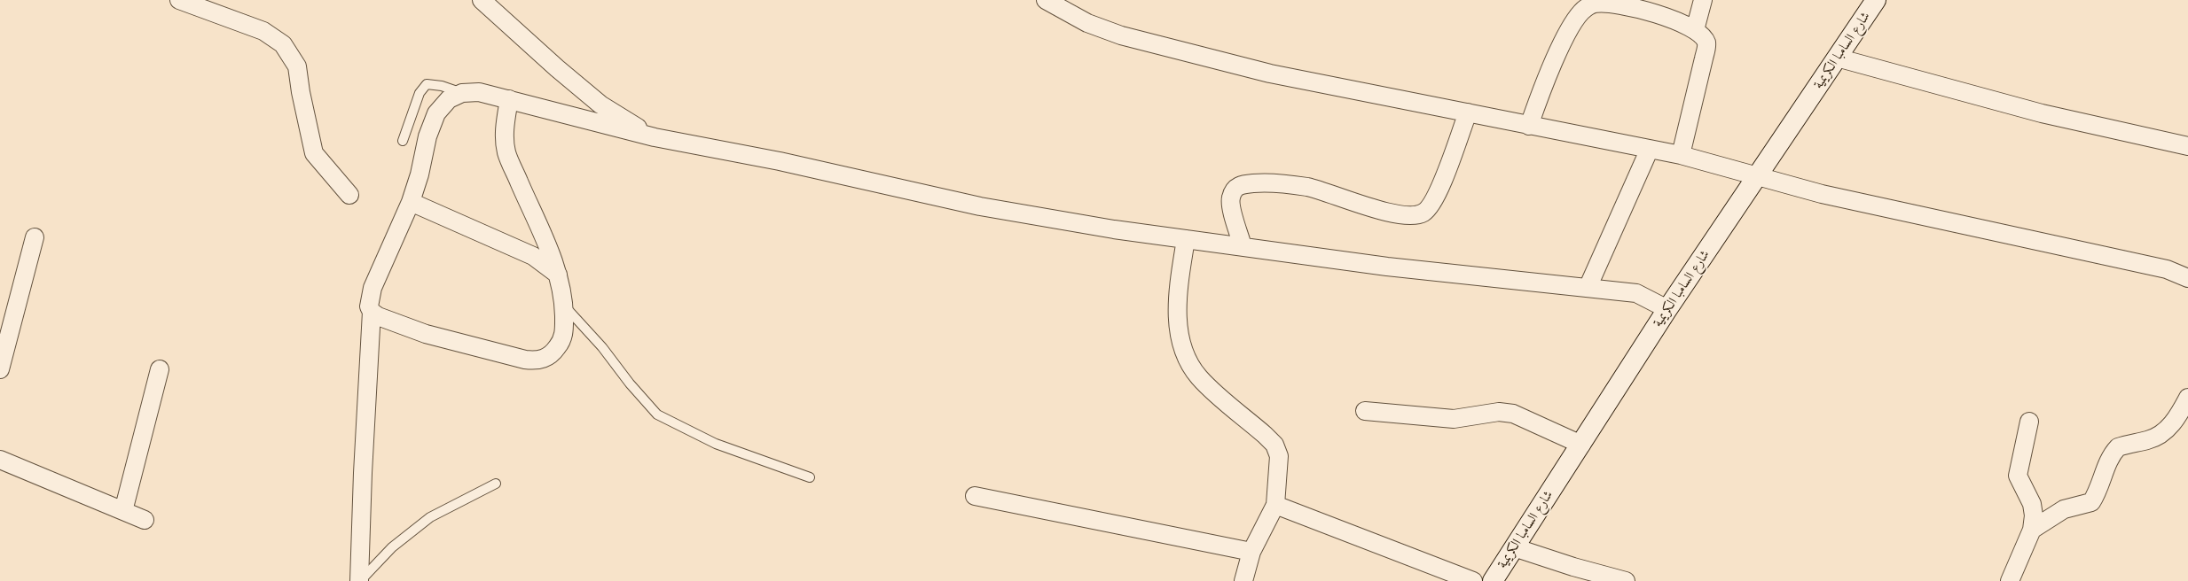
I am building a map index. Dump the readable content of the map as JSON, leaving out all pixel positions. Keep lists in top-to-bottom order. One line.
{"streets":{"main road":["شارع السامبا الكريمية"]}}
